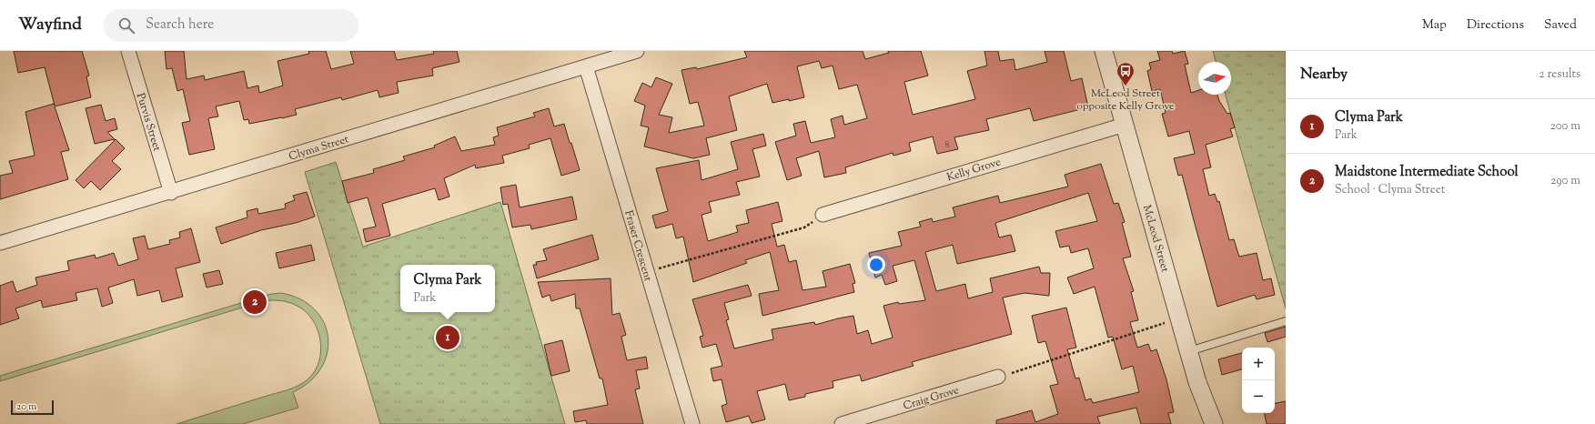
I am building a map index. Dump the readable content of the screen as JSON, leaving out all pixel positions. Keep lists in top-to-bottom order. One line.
{"streets":{"street":["Purvis Street","Clyma Street","Kelly Grove","McLeod Street","Fraser Crescent","Craig Grove"]},"crossings":[["Purvis Street","Clyma Street"],["Clyma Street","Fraser Crescent"],["Kelly Grove","McLeod Street"]],"places":{"bus stop":["McLeod Street opposite Kelly Grove"]},"house_numbers":["8"],"scale_bar":"20 m","north":"right","page":{"header":"Wayfind","search":"Search here","nav":["Map","Directions","Saved"],"heading":["Nearby","2 results"],"list":[{"mark":"1","name":"Clyma Park","note":"Park","value":"200 m"},{"mark":"2","name":"Maidstone Intermediate School","note":"School · Clyma Street","value":"290 m"}],"popup":["Clyma Park","Park"],"pins":["2","1"],"map_buttons":["+","−"],"scale":"20 m"}}
